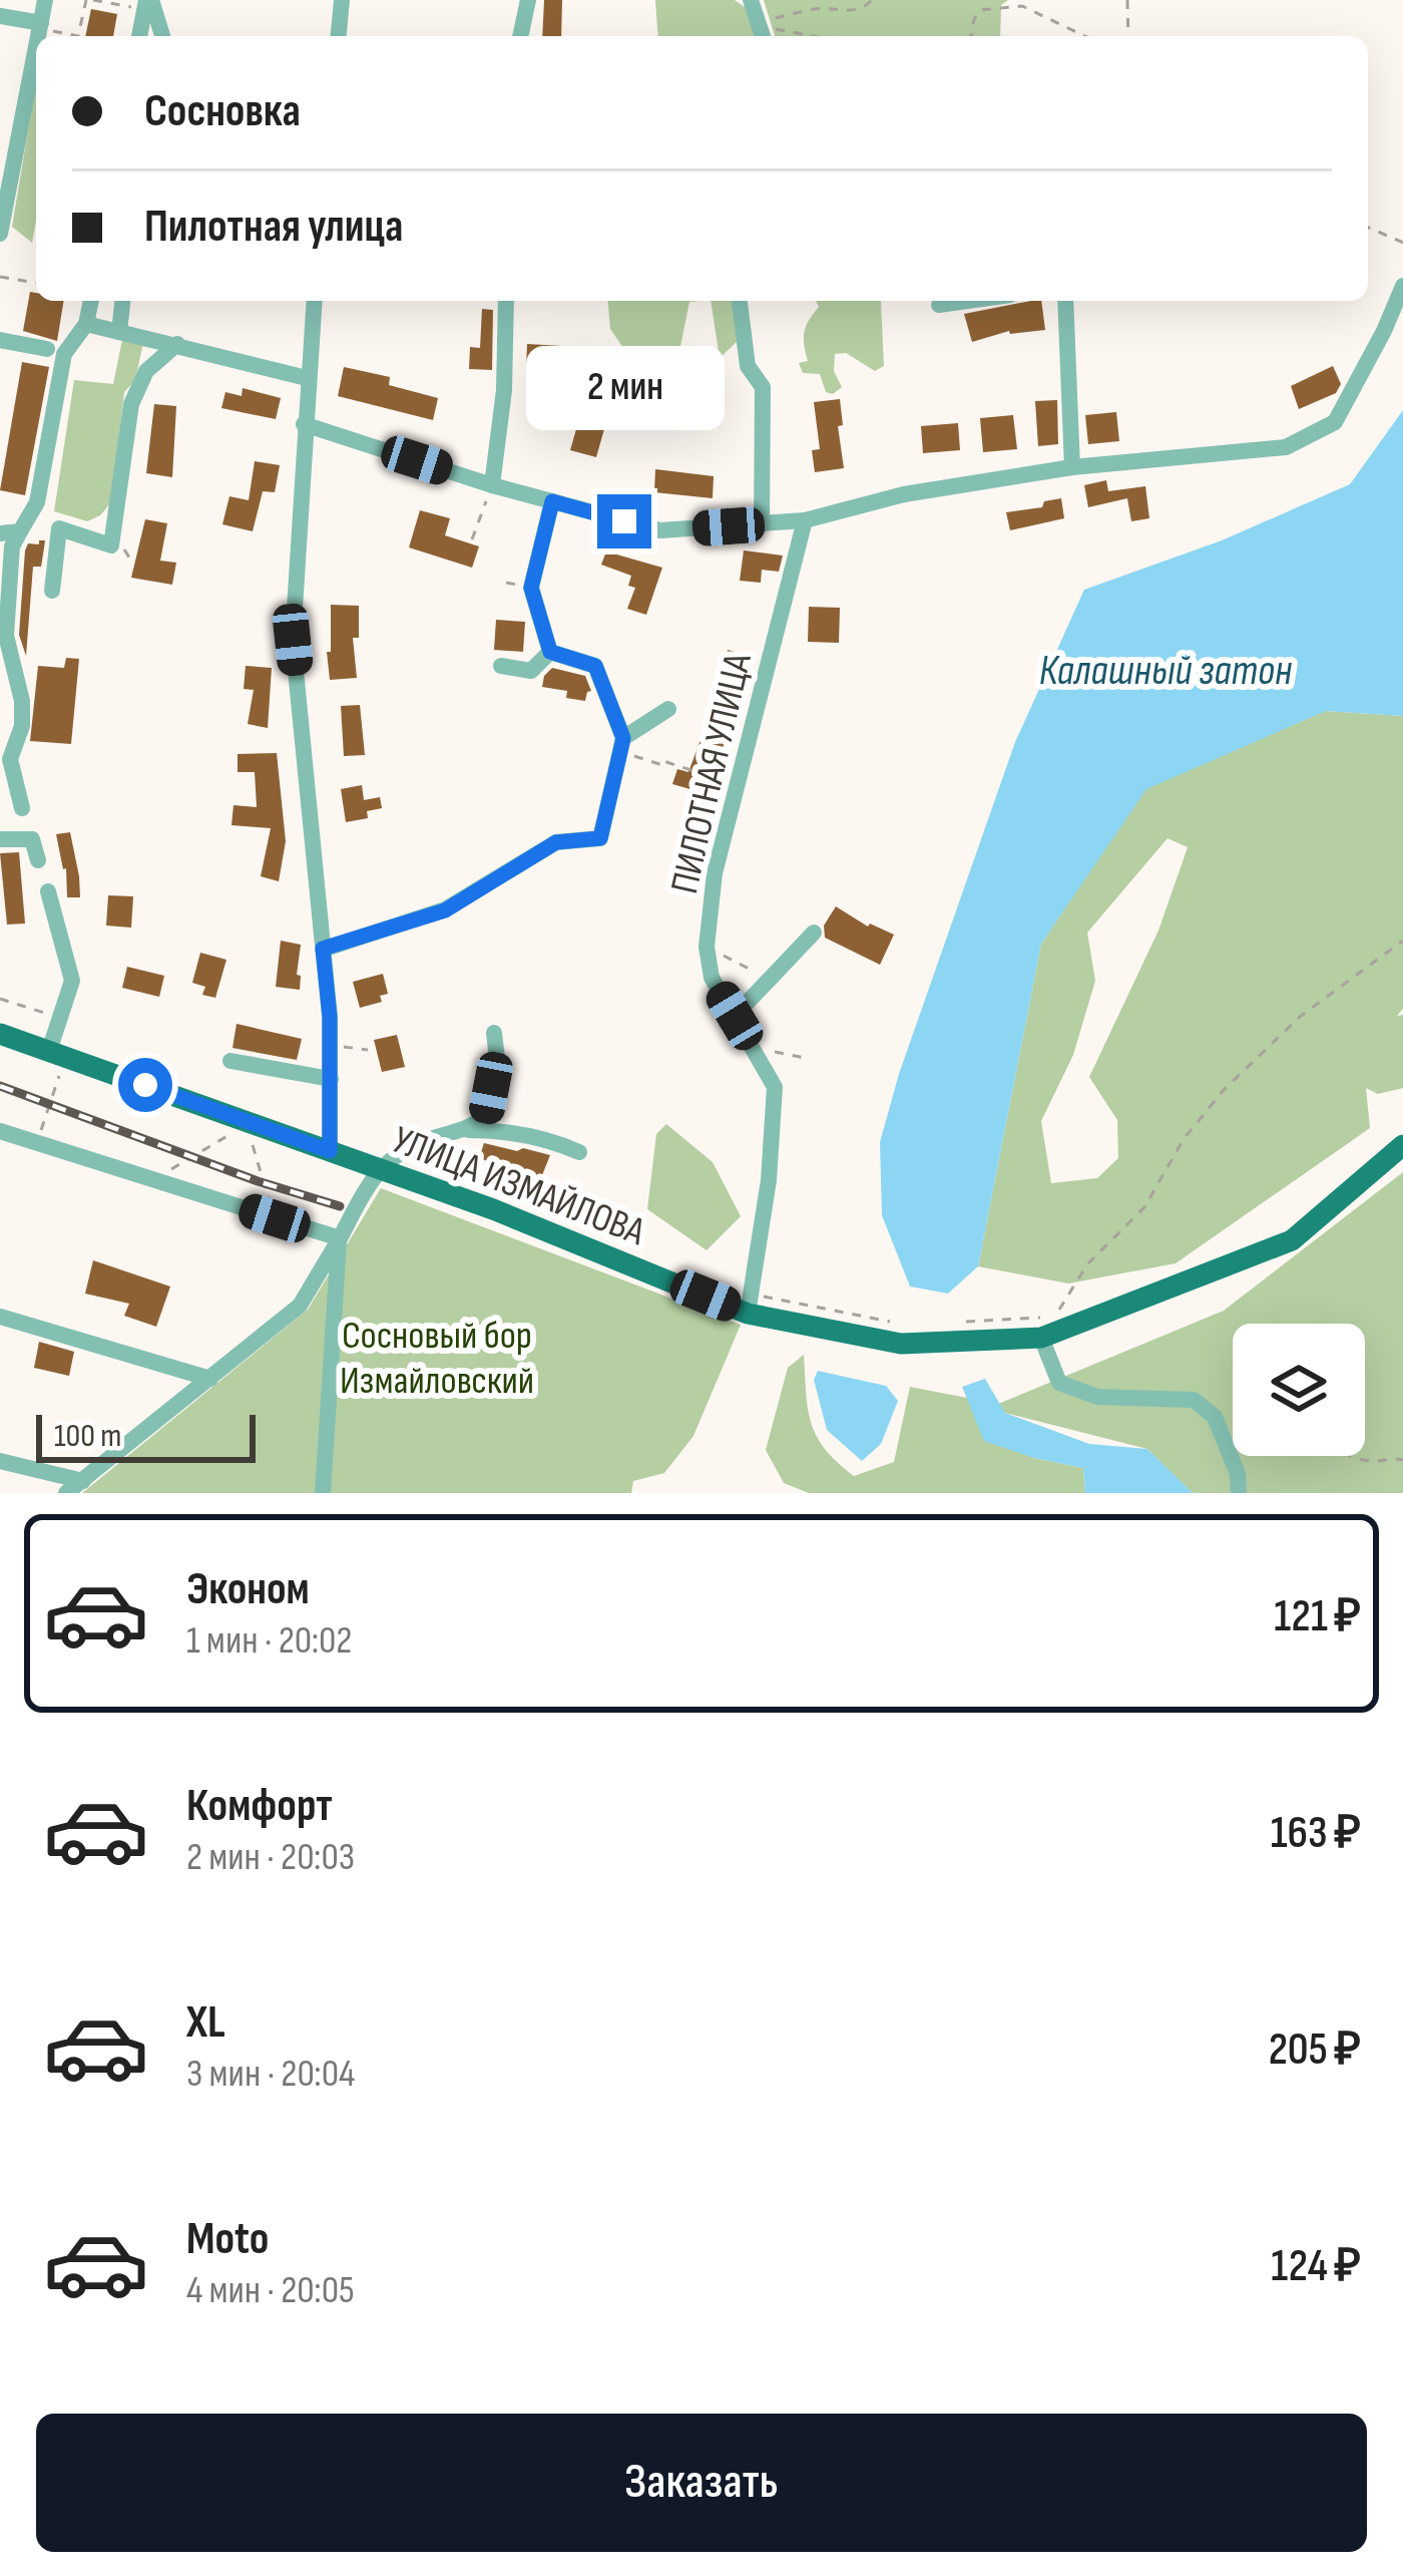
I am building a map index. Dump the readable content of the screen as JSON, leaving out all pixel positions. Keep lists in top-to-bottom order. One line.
{"streets":{"main road":["УЛИЦА ИЗМАЙЛОВА"],"street":["ПИЛОТНАЯ УЛИЦА"]},"crossings":[["ПИЛОТНАЯ УЛИЦА","УЛИЦА ИЗМАЙЛОВА"]],"water":["Калашный затон"],"parks":["Сосновый бор Измайловский"],"scale_bar":"100 m","page":{"banner":["Сосновка","Пилотная улица"],"bubble":"2 мин","scale":"100 m","list":[{"name":"Эконом","note":"1 мин · 20:02","value":"121 ₽"},{"name":"Комфорт","note":"2 мин · 20:03","value":"163 ₽"},{"name":"XL","note":"3 мин · 20:04","value":"205 ₽"},{"name":"Moto","note":"4 мин · 20:05","value":"124 ₽"}],"buttons":"Заказать"}}
